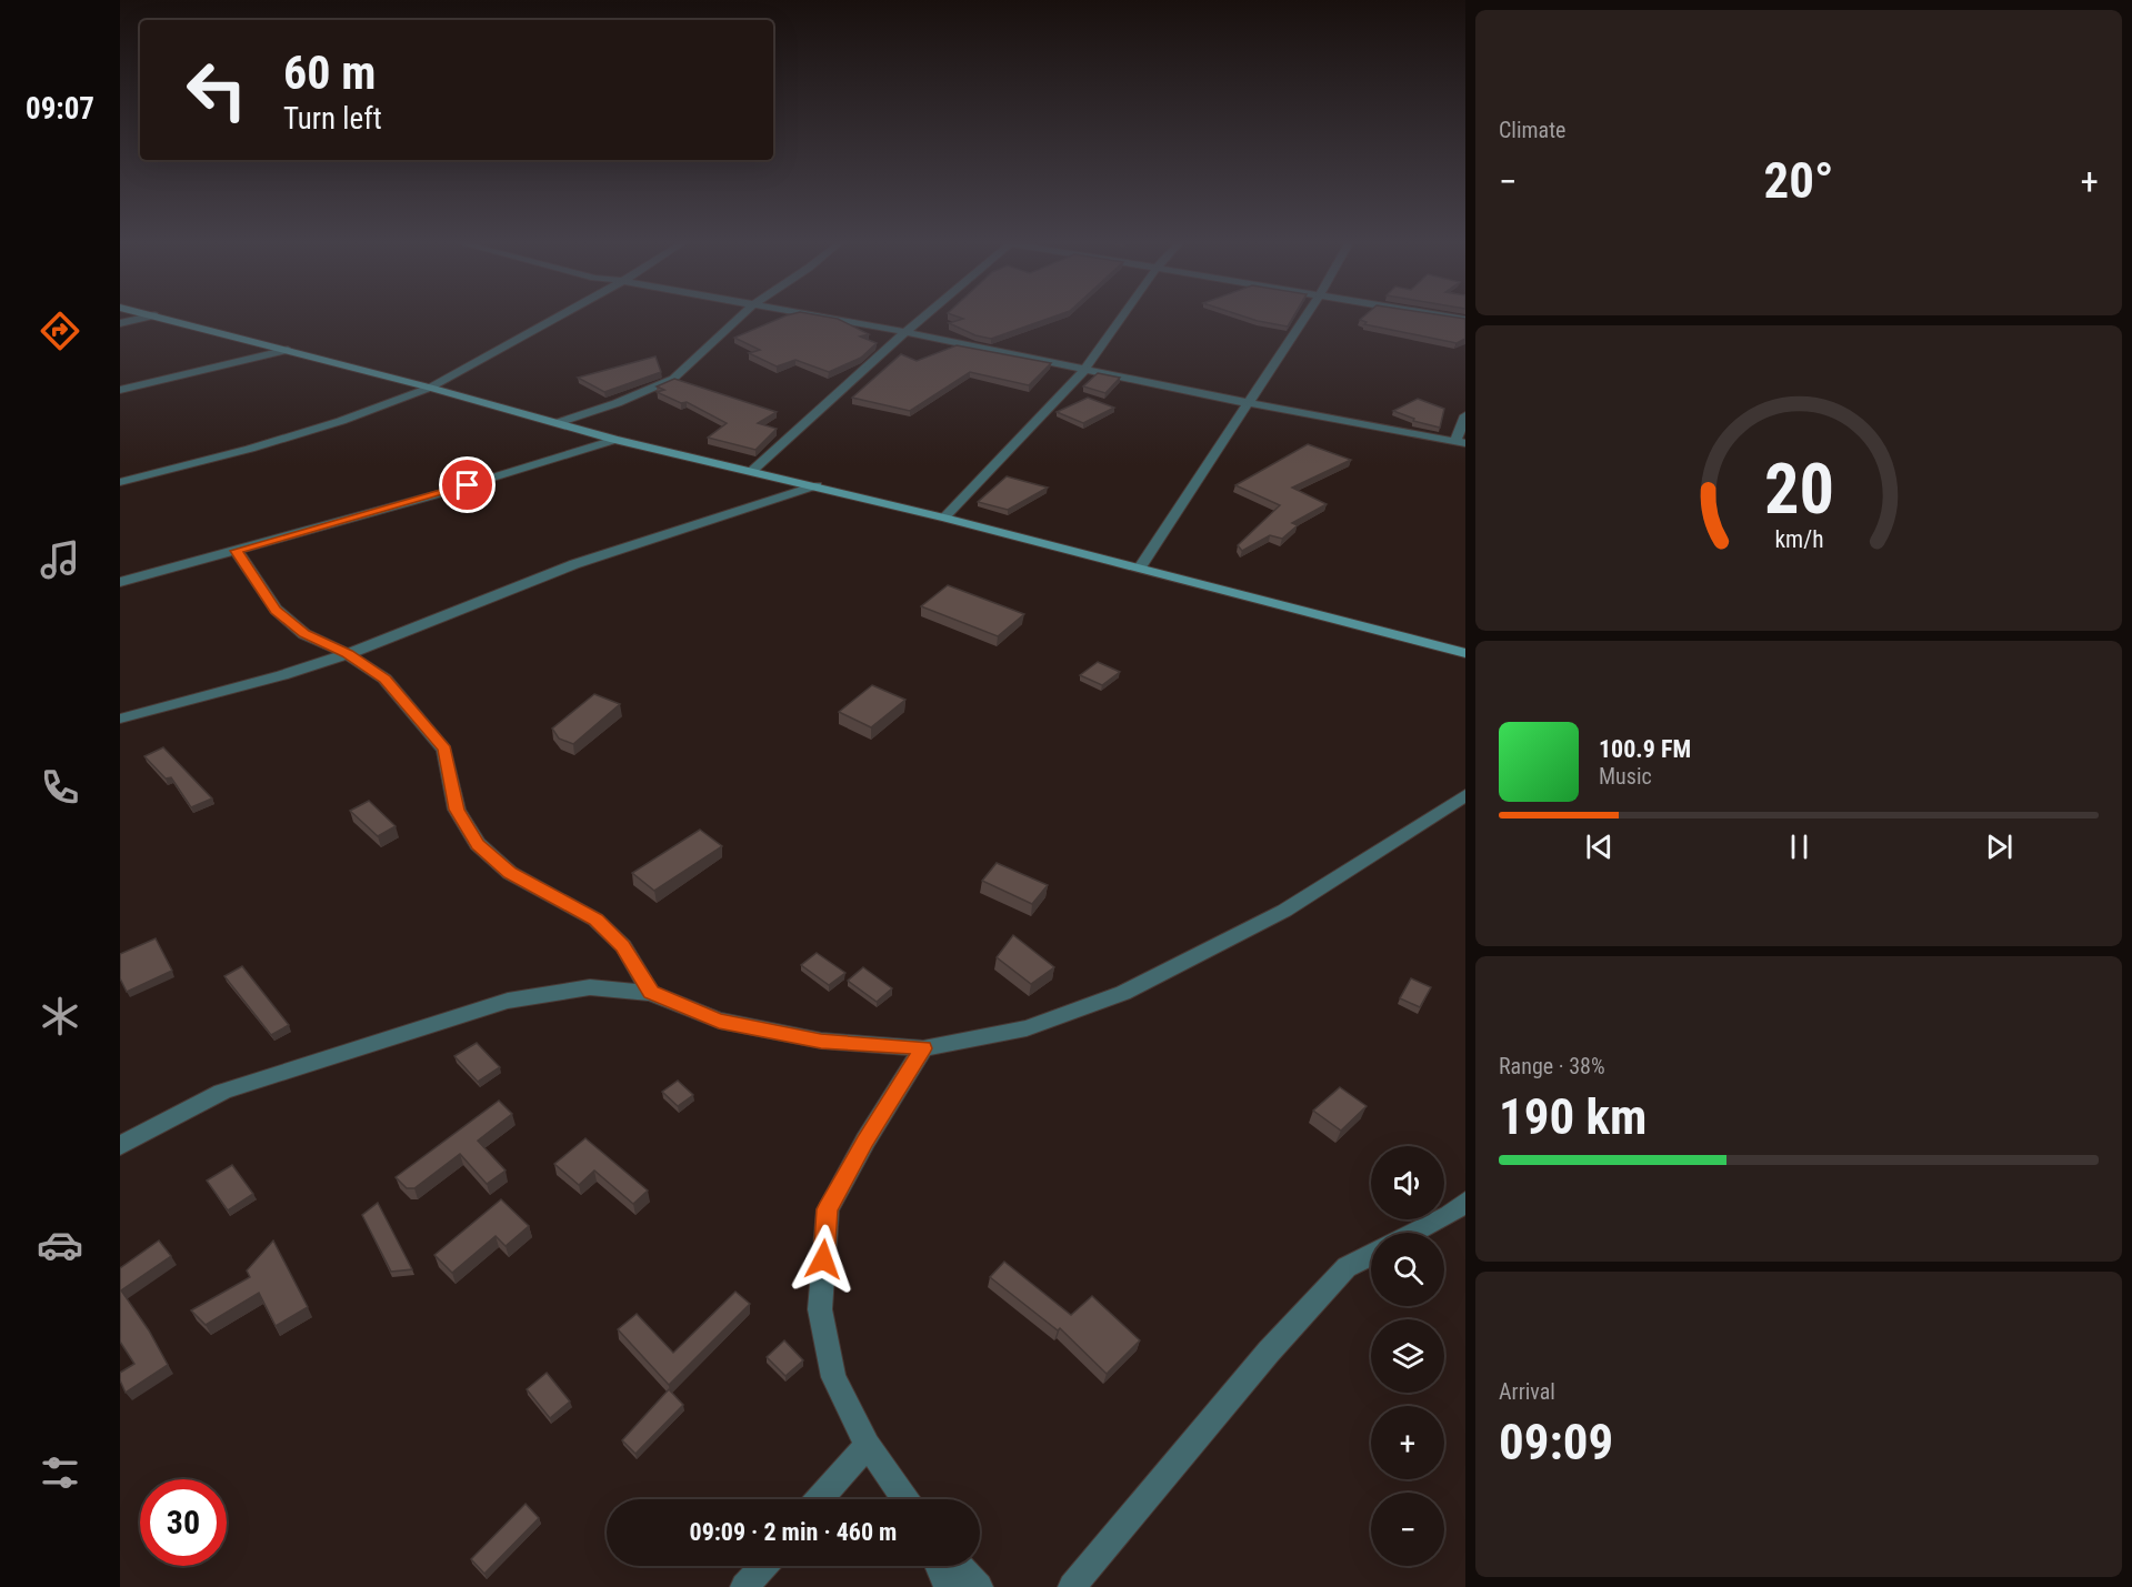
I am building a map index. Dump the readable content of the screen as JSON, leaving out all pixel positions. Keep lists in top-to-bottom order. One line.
{"page":{"tabs":"09:07","tile":["Climate",["Range · 38%","190 km"],["Arrival","09:09"]],"turn":["60 m","Turn left"],"heat":["−","20°","+"],"song":["100.9 FM","Music"],"map_buttons":["+","−"],"limit":"30","trip":"09:09 · 2 min · 460 m","gauge":["20","km/h"]}}
